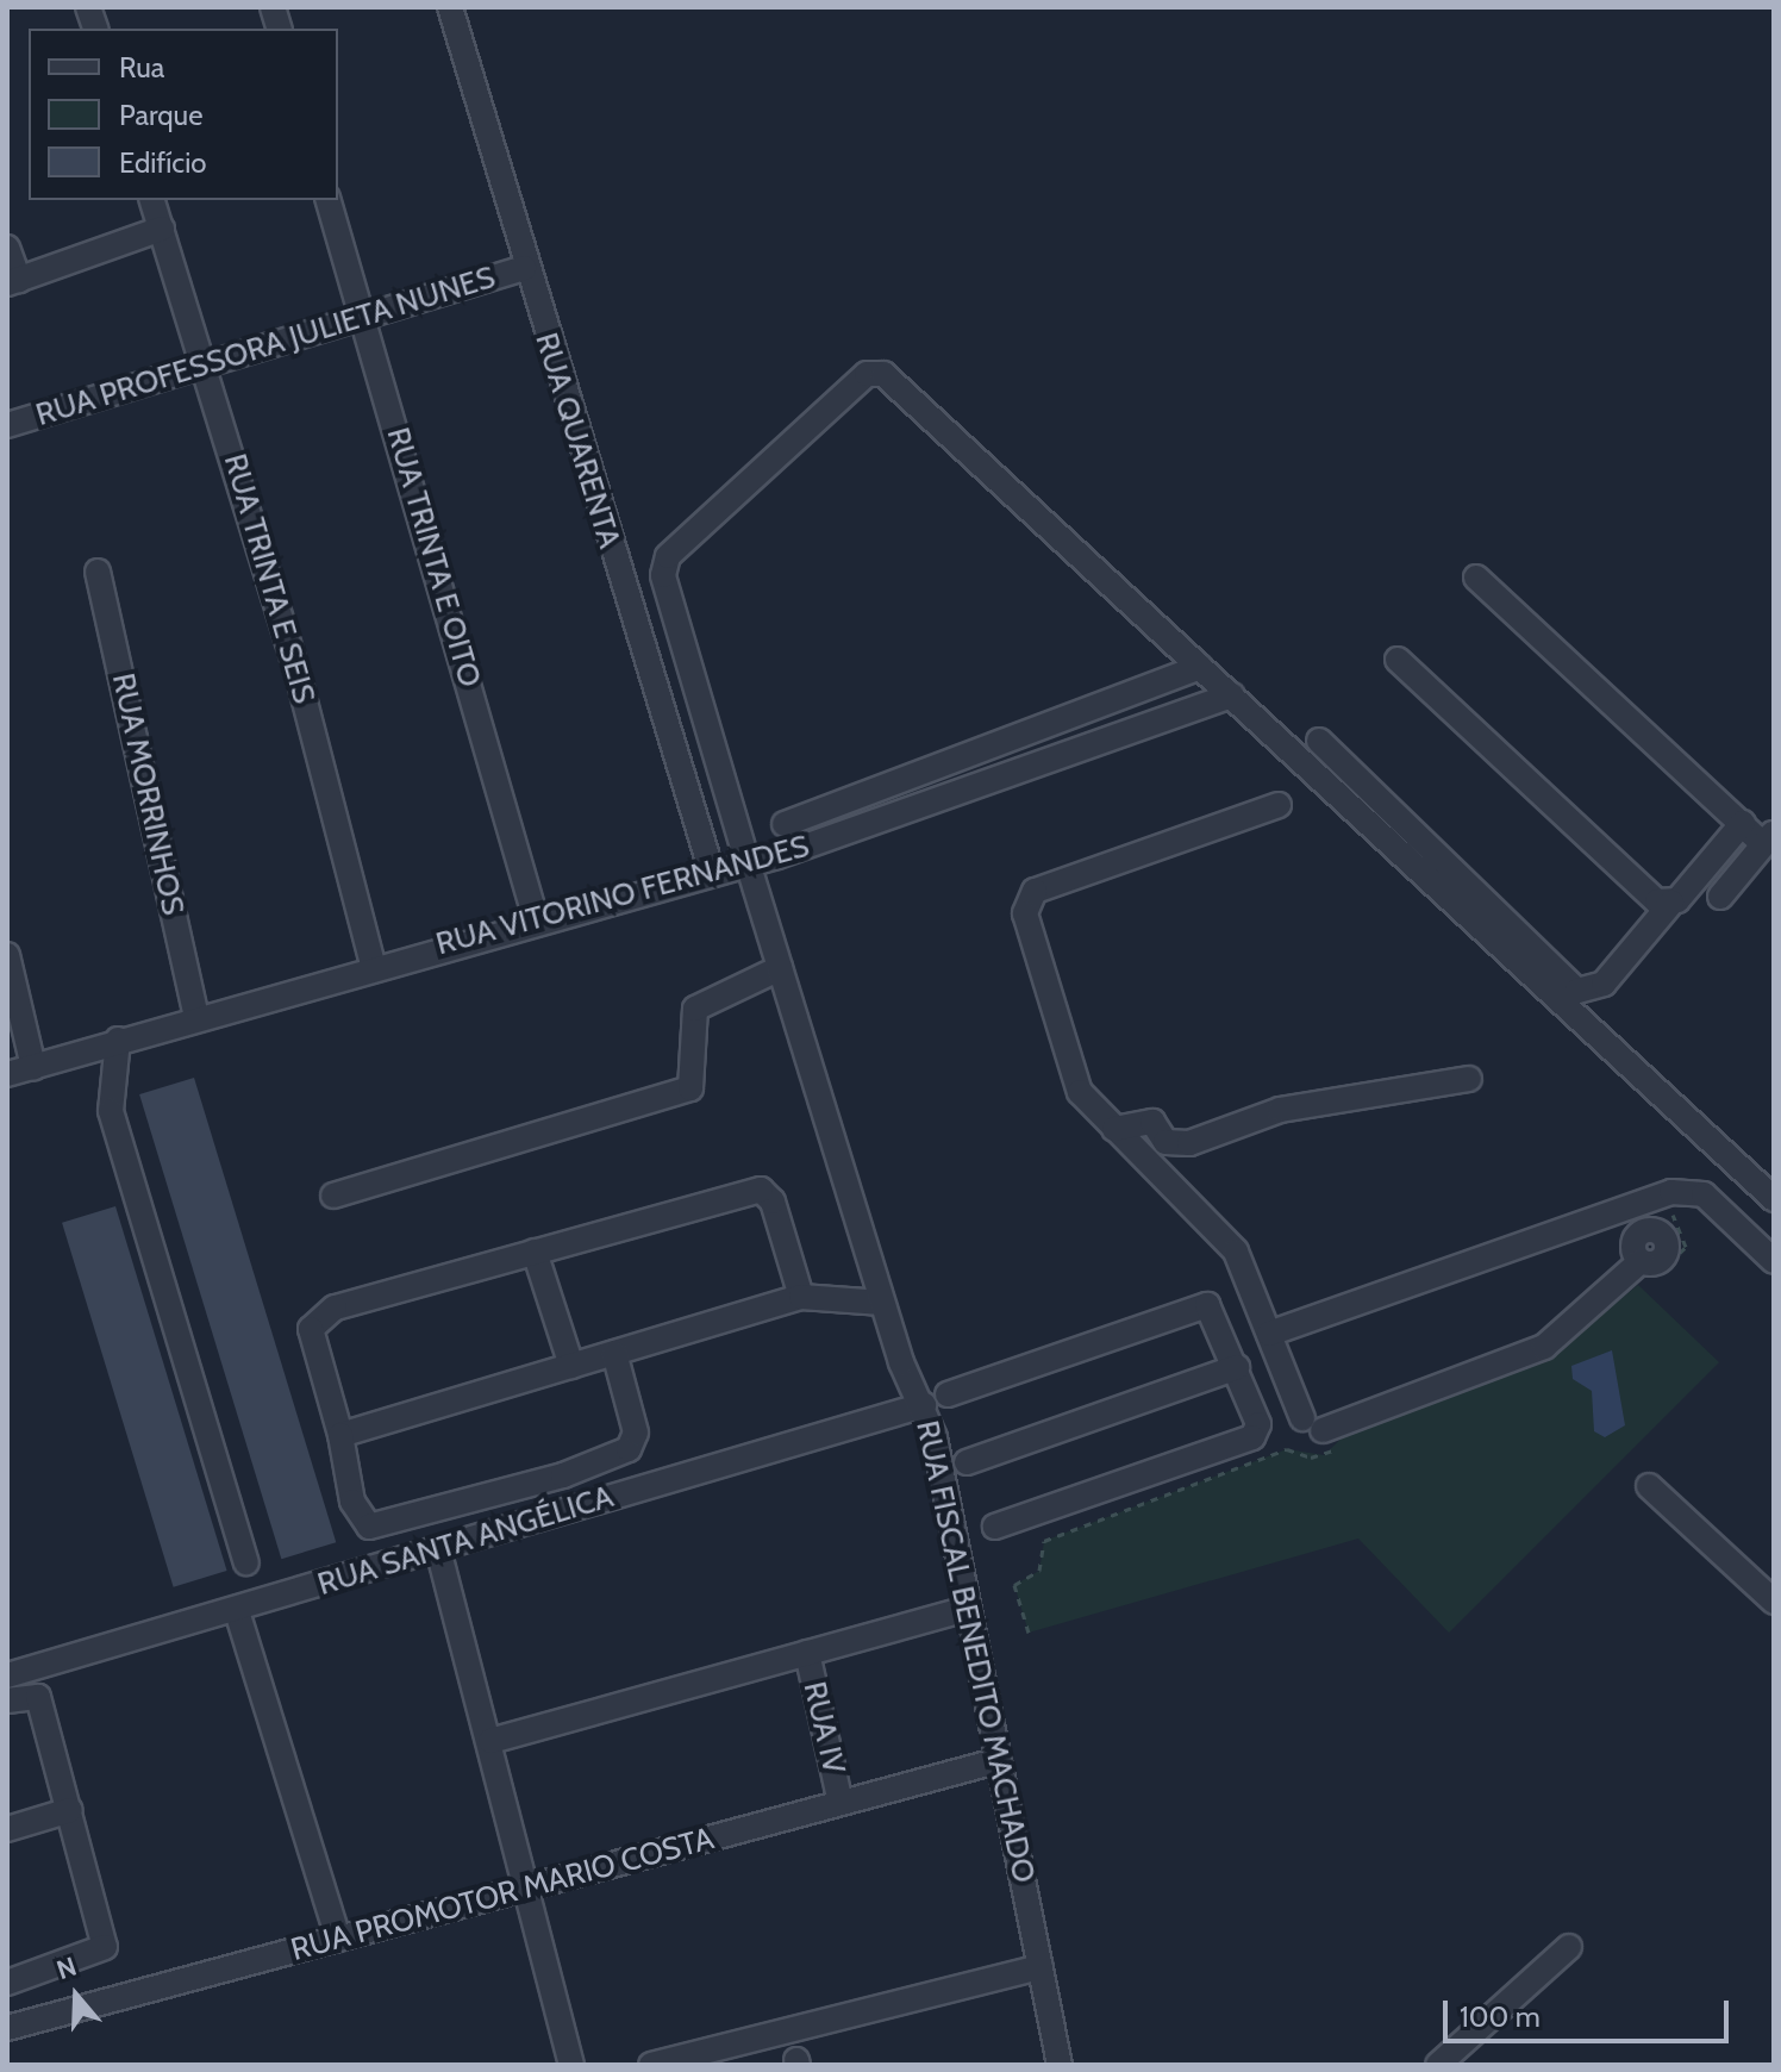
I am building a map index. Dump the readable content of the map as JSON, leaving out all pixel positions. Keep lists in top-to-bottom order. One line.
{"streets":{"street":["RUA PROFESSORA JULIETA NUNES","RUA QUARENTA","RUA TRINTA E OITO","RUA TRINTA E SEIS","RUA MORRINHOS","RUA VITORINO FERNANDES","RUA SANTA ANGÉLICA","RUA FISCAL BENEDITO MACHADO","RUA IV","RUA PROMOTOR MARIO COSTA"]},"crossings":[["RUA PROFESSORA JULIETA NUNES","RUA QUARENTA"],["RUA PROFESSORA JULIETA NUNES","RUA TRINTA E OITO"],["RUA PROFESSORA JULIETA NUNES","RUA TRINTA E SEIS"],["RUA QUARENTA","RUA VITORINO FERNANDES"],["RUA TRINTA E OITO","RUA VITORINO FERNANDES"],["RUA TRINTA E SEIS","RUA VITORINO FERNANDES"],["RUA MORRINHOS","RUA VITORINO FERNANDES"],["RUA VITORINO FERNANDES","RUA FISCAL BENEDITO MACHADO"],["RUA SANTA ANGÉLICA","RUA FISCAL BENEDITO MACHADO"],["RUA FISCAL BENEDITO MACHADO","RUA PROMOTOR MARIO COSTA"],["RUA IV","RUA PROMOTOR MARIO COSTA"]],"legend":["Rua","Parque","Edifício"],"scale_bar":"100 m","north":"top"}
